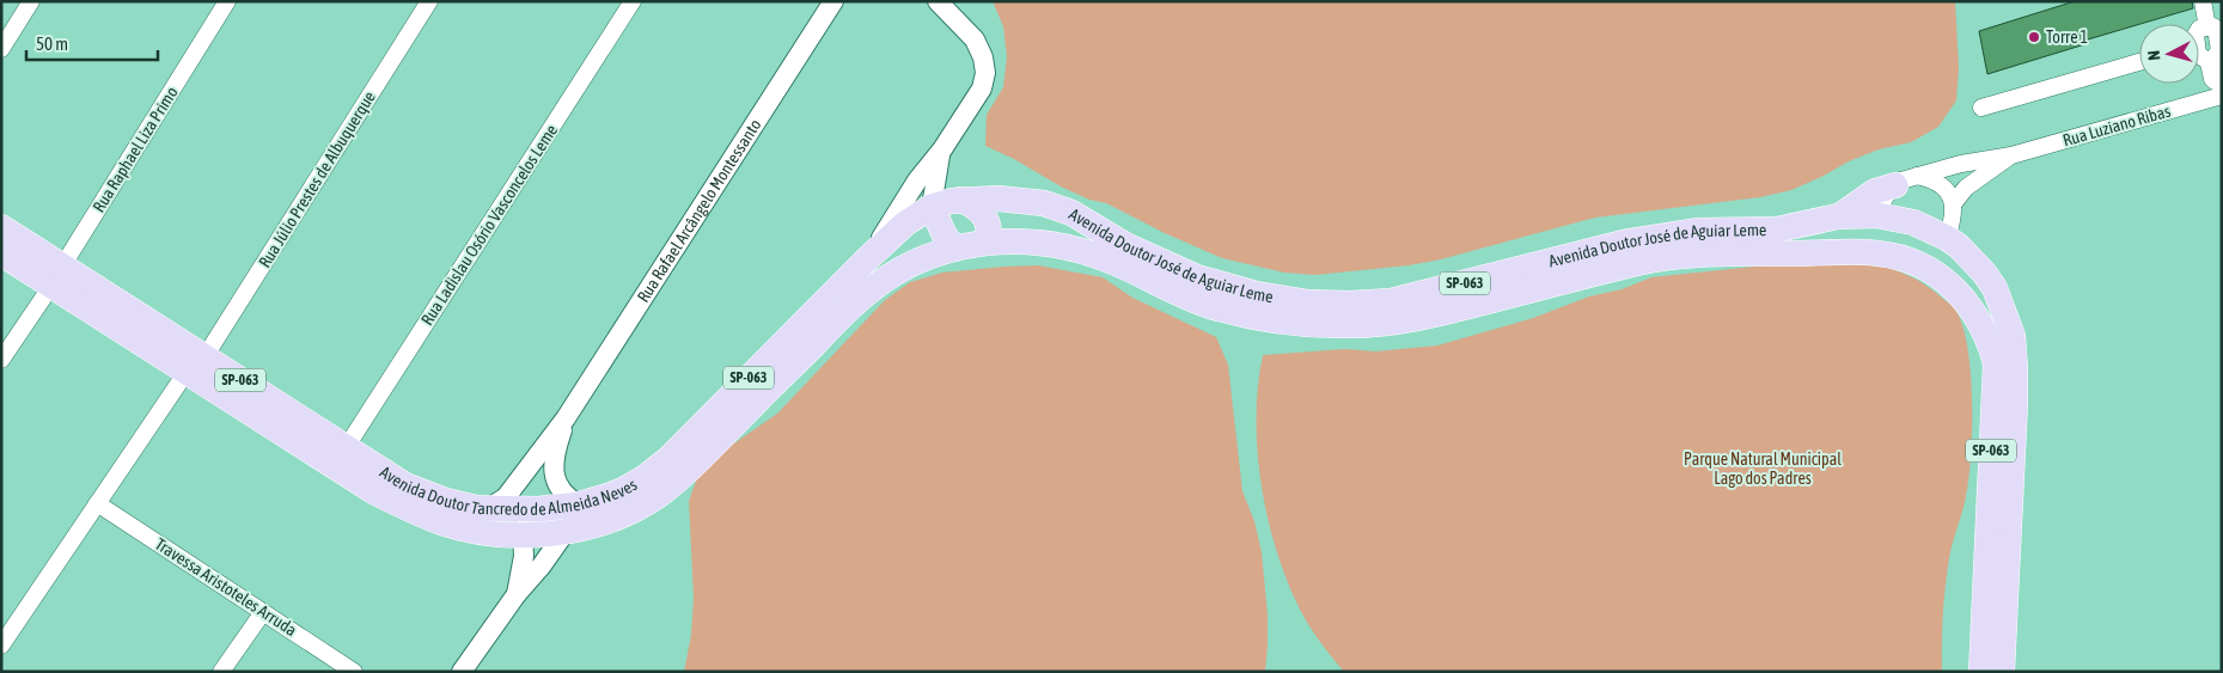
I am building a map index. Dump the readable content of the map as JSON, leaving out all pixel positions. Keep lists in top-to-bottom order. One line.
{"streets":{"main road":["Avenida Doutor José de Aguiar Leme","SP-063","Avenida Doutor Tancredo de Almeida Neves"],"street":["Rua Luziano Ribas","Rua Raphael Liza Primo","Rua Júlio Prestes de Albuquerque","Rua Rafael Arcângelo Montessanto","Rua Ladislau Osório Vasconcelos Leme","Travessa Aristoteles Arruda"]},"crossings":[["Rua Raphael Liza Primo","Avenida Doutor Tancredo de Almeida Neves"],["Rua Júlio Prestes de Albuquerque","Avenida Doutor Tancredo de Almeida Neves"],["Rua Júlio Prestes de Albuquerque","Travessa Aristoteles Arruda"],["Rua Rafael Arcângelo Montessanto","Avenida Doutor Tancredo de Almeida Neves"],["Rua Ladislau Osório Vasconcelos Leme","Avenida Doutor Tancredo de Almeida Neves"],["Avenida Doutor José de Aguiar Leme","Avenida Doutor Tancredo de Almeida Neves"]],"parks":["Parque Natural Municipal Lago dos Padres"],"places":["Torre 1"],"scale_bar":"50 m","north":"left"}
